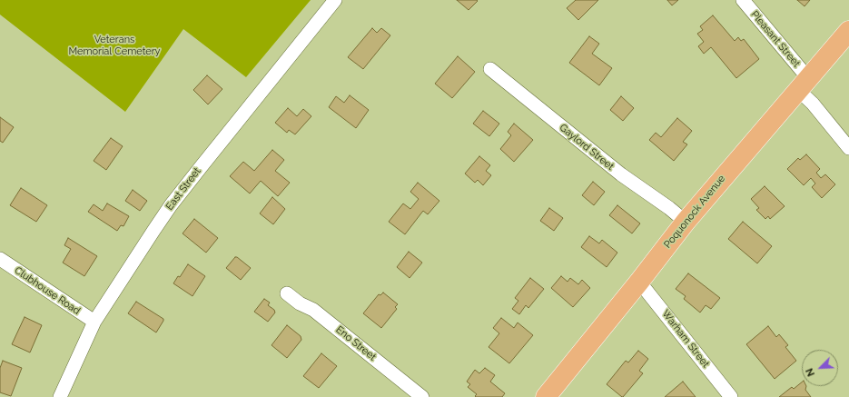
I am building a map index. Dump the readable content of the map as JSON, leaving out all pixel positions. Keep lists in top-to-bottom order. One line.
{"streets":{"main road":["Poquonock Avenue"],"street":["Pleasant Street","Gaylord Street","East Street","Clubhouse Road","Warham Street","Eno Street"]},"crossings":[["Pleasant Street","Poquonock Avenue"],["Gaylord Street","Poquonock Avenue"],["East Street","Clubhouse Road"],["Poquonock Avenue","Warham Street"]],"parks":["Veterans Memorial Cemetery"],"north":"bottom left"}
